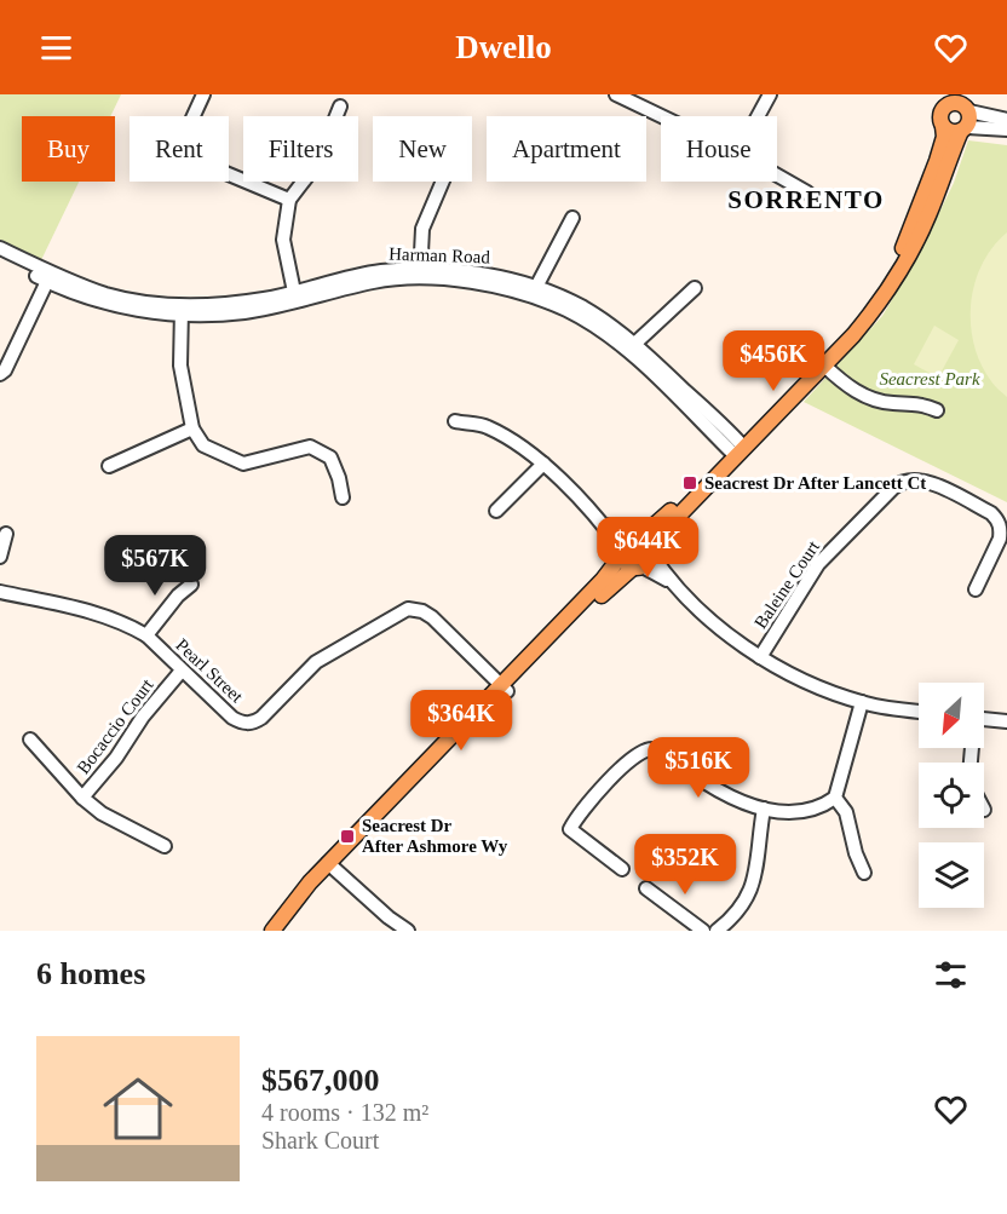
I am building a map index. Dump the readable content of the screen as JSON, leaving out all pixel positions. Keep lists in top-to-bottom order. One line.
{"streets":{"street":["Harman Road","Baleine Court","Pearl Street","Bocaccio Court"]},"crossings":[["Pearl Street","Bocaccio Court"]],"districts":["SORRENTO"],"parks":["Seacrest Park"],"places":{"transit":["Seacrest Dr After Lancett Ct","Seacrest Dr After Ashmore Wy"]},"north":"bottom left","page":{"header":"Dwello","chip":["Buy","Rent","Filters","New","Apartment","House"],"price":["$456K","$644K","$567K","$364K","$516K","$352K"],"heading":"6 homes","list":[{"name":"$567,000","note":"4 rooms · 132 m² · Shark Court"}]}}
